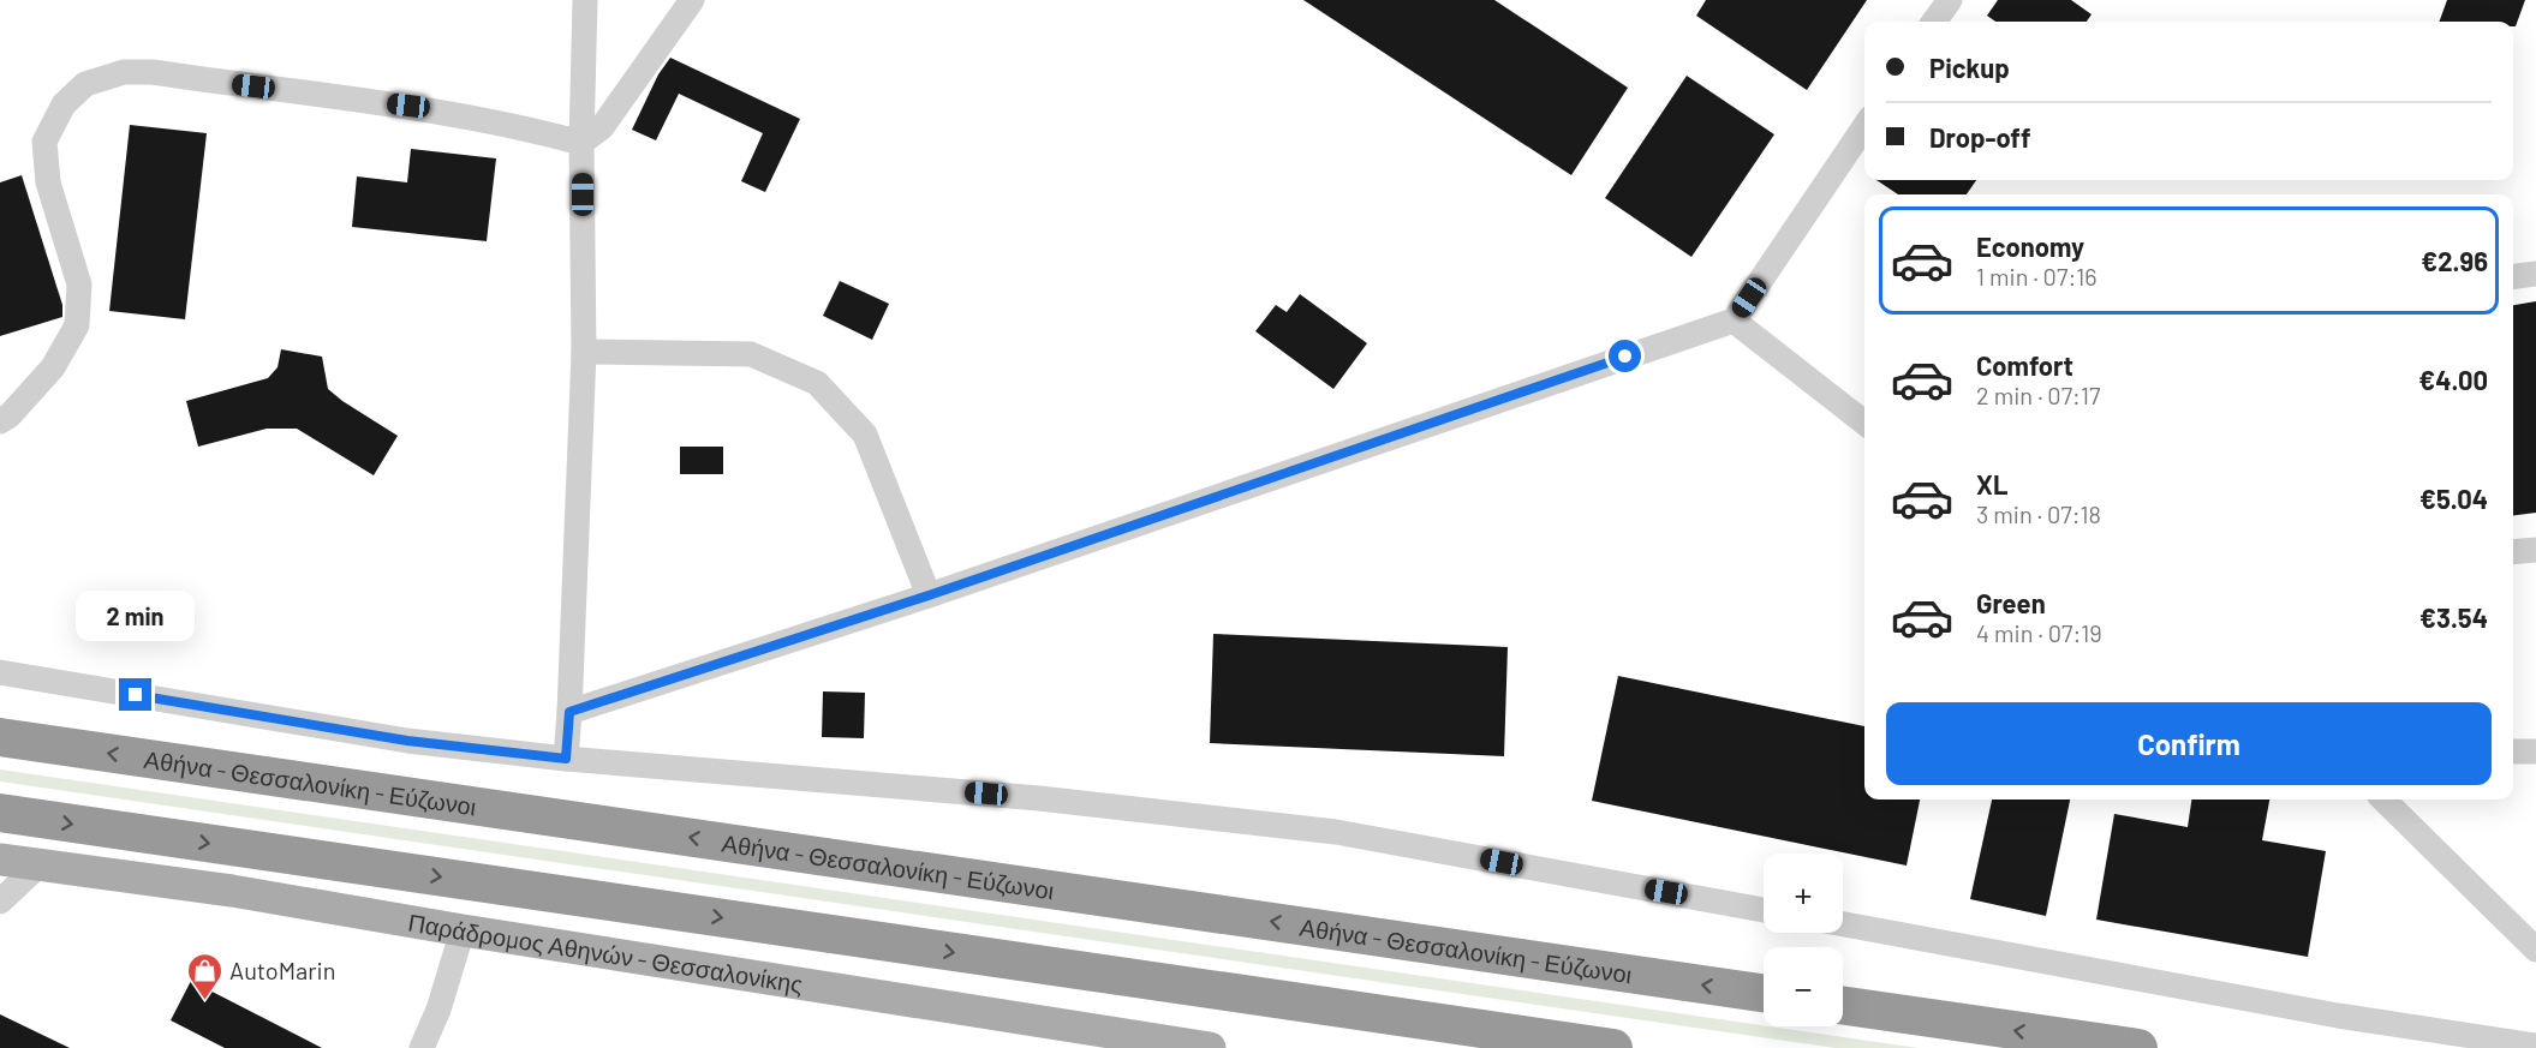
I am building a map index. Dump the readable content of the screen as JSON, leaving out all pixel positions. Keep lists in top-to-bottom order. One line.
{"streets":{"highway":["Αθήνα - Θεσσαλονίκη - Εύζωνοι"],"main road":["Παράδρομος Αθηνών - Θεσσαλονίκης"]},"places":{"shop":["AutoMarin"]},"page":{"banner":["Pickup","Drop-off"],"list":[{"name":"Economy","note":"1 min · 07:16","value":"€2.96"},{"name":"Comfort","note":"2 min · 07:17","value":"€4.00"},{"name":"XL","note":"3 min · 07:18","value":"€5.04"},{"name":"Green","note":"4 min · 07:19","value":"€3.54"}],"bubble":"2 min","buttons":"Confirm","map_buttons":["+","−"]}}
